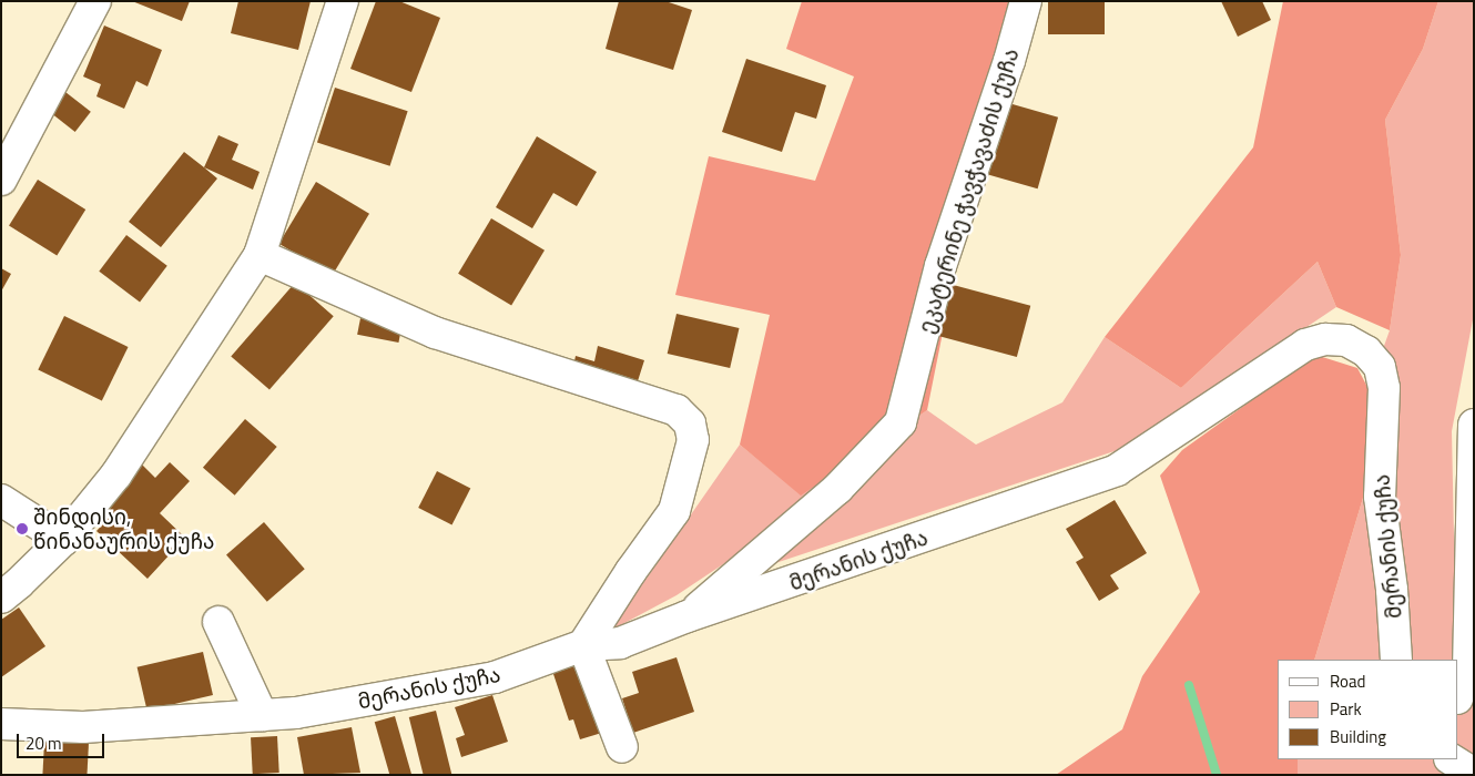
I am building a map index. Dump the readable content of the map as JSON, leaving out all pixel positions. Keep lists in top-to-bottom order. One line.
{"streets":{"street":["ეკატერინე ჭავჭავაძის ქუჩა","მერანის ქუჩა"]},"crossings":[["ეკატერინე ჭავჭავაძის ქუჩა","მერანის ქუჩა"]],"places":["შინდისი, წინანაურის ქუჩა"],"legend":["Road","Park","Building"],"scale_bar":"20 m"}
